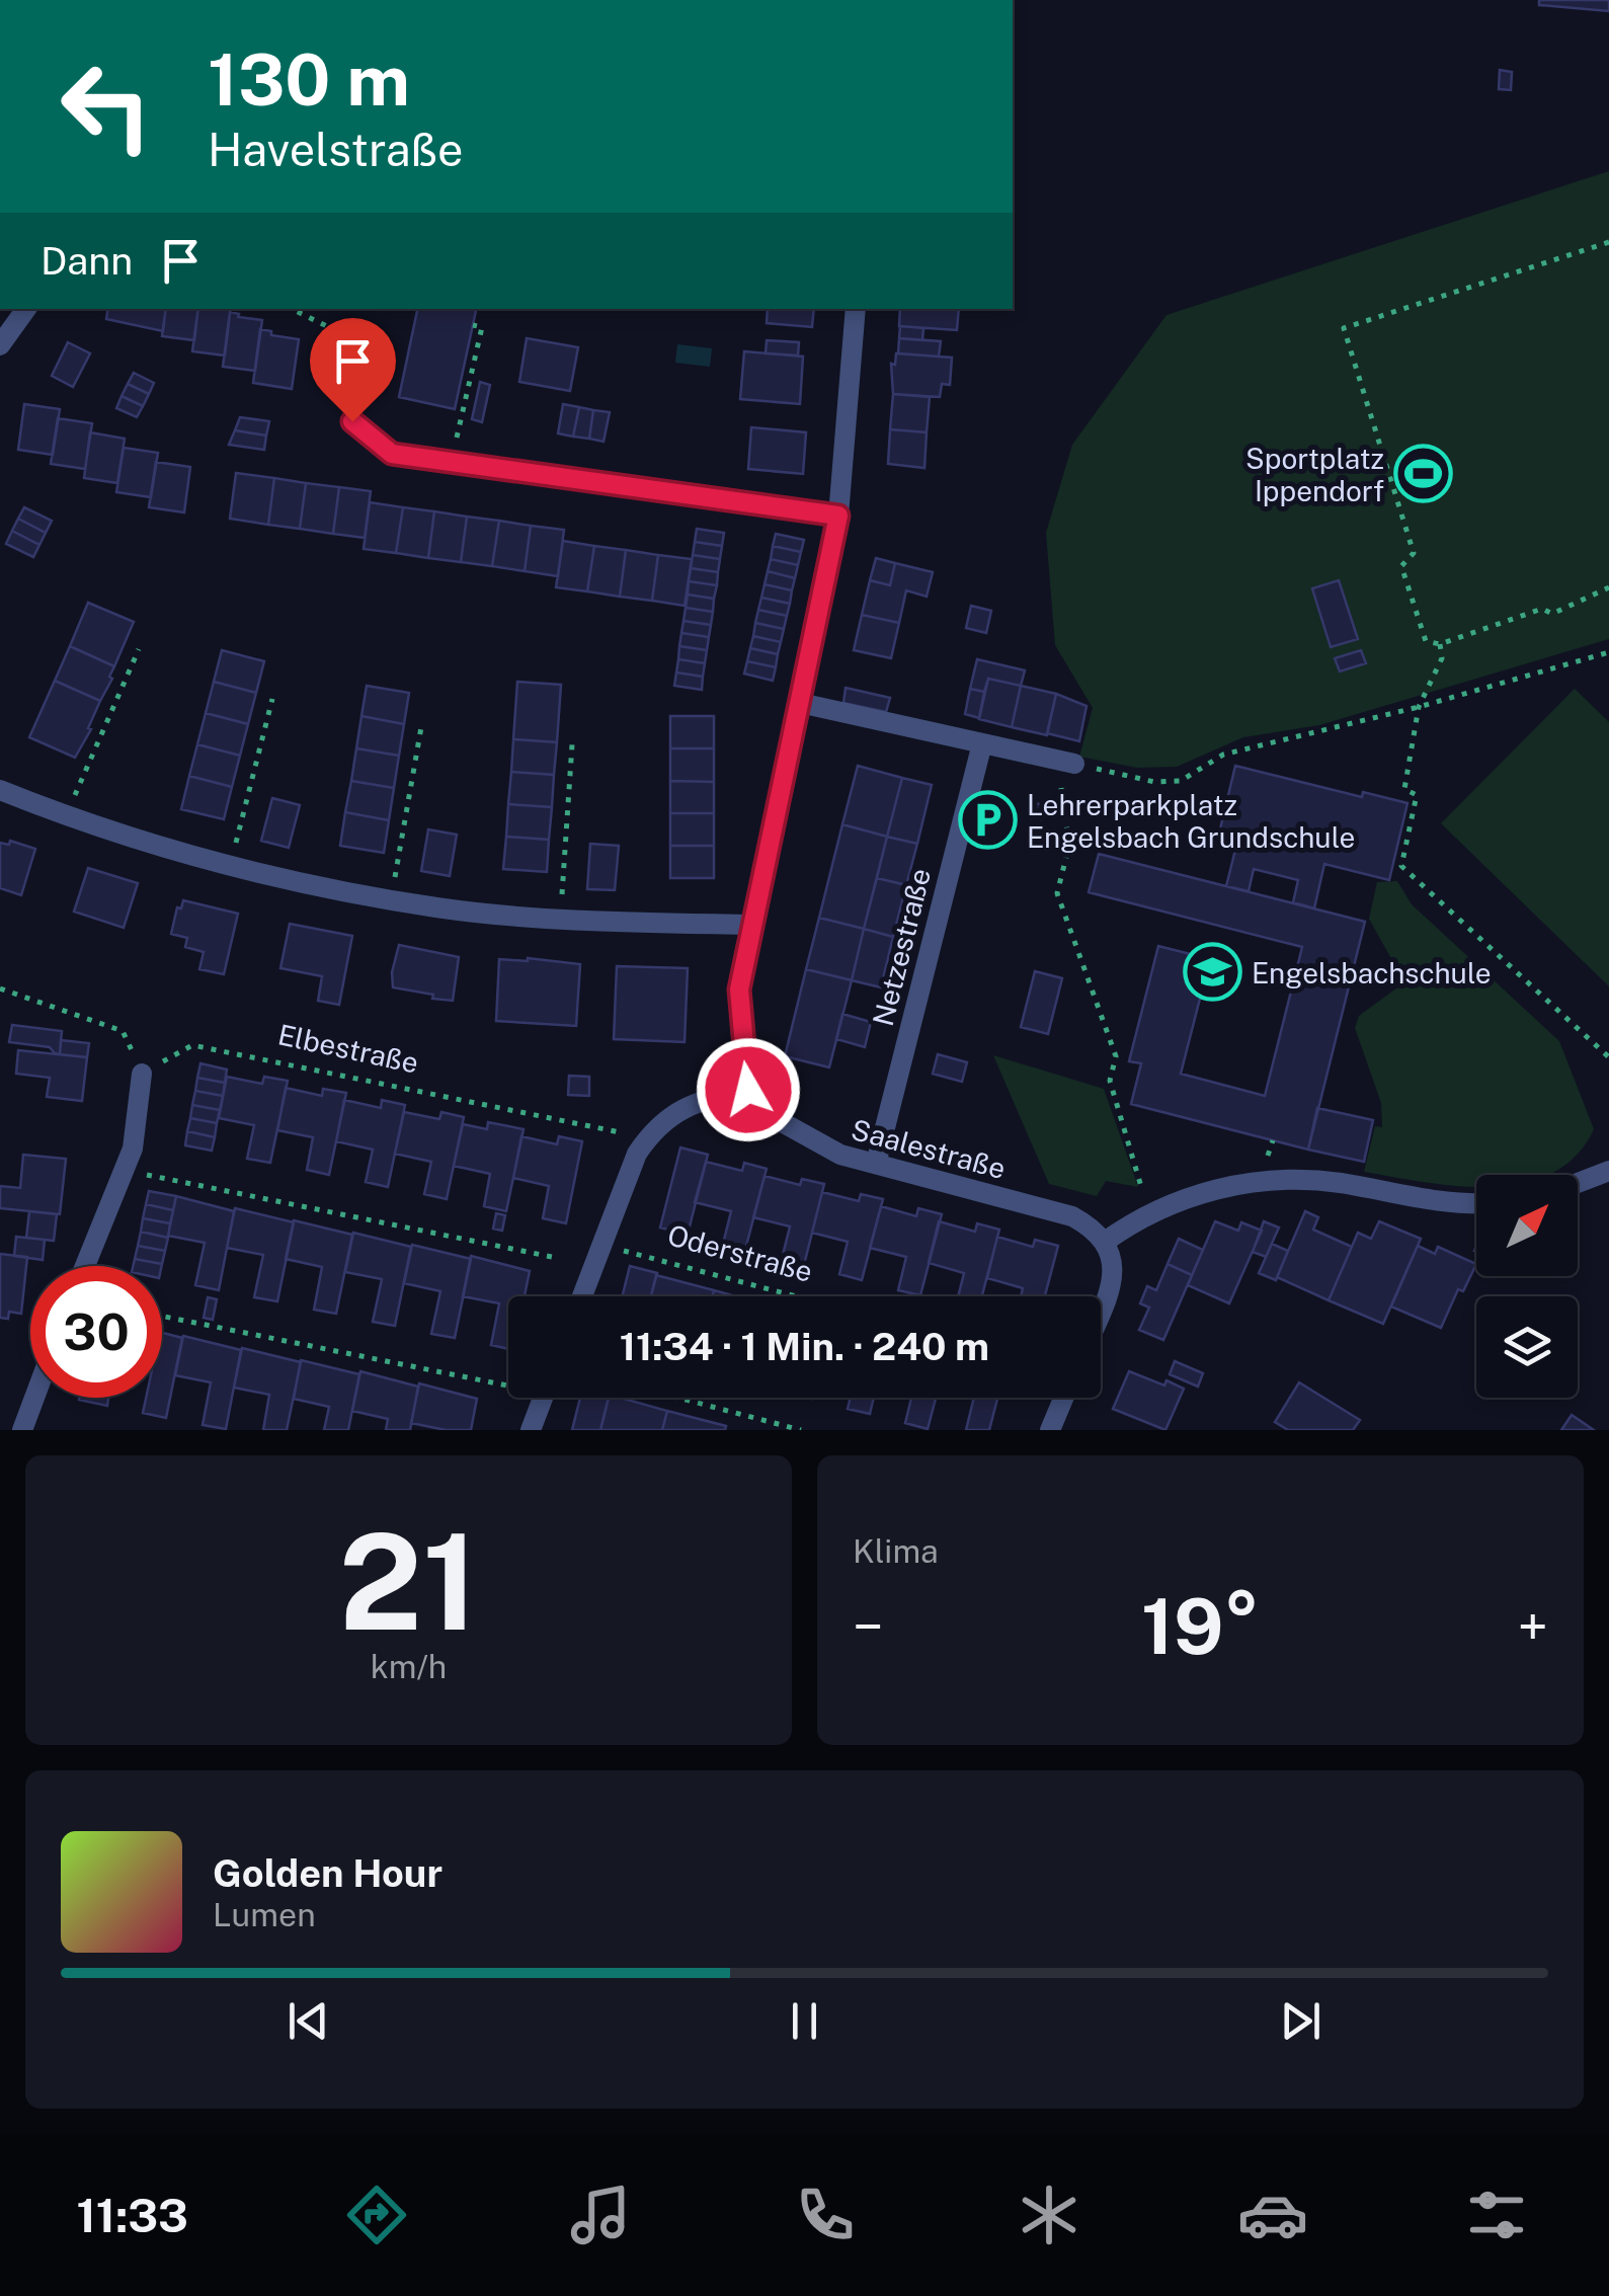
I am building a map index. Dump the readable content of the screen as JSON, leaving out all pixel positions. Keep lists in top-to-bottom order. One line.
{"streets":{"street":["Netzestraße","Saalestraße"],"path":["Elbestraße","Oderstraße"]},"crossings":[["Netzestraße","Saalestraße"]],"places":{"sports":["Sportplatz Ippendorf"],"parking":["Lehrerparkplatz Engelsbach Grundschule"],"school or university":["Engelsbachschule"]},"north":"top right","page":{"turn":["130 m","Havelstraße"],"then":"Dann","limit":"30","trip":"11:34 · 1 Min. · 240 m","tile":[["21","km/h"],"Klima"],"heat":["−","19°","+"],"song":["Golden Hour","Lumen"],"tabs":"11:33"}}
